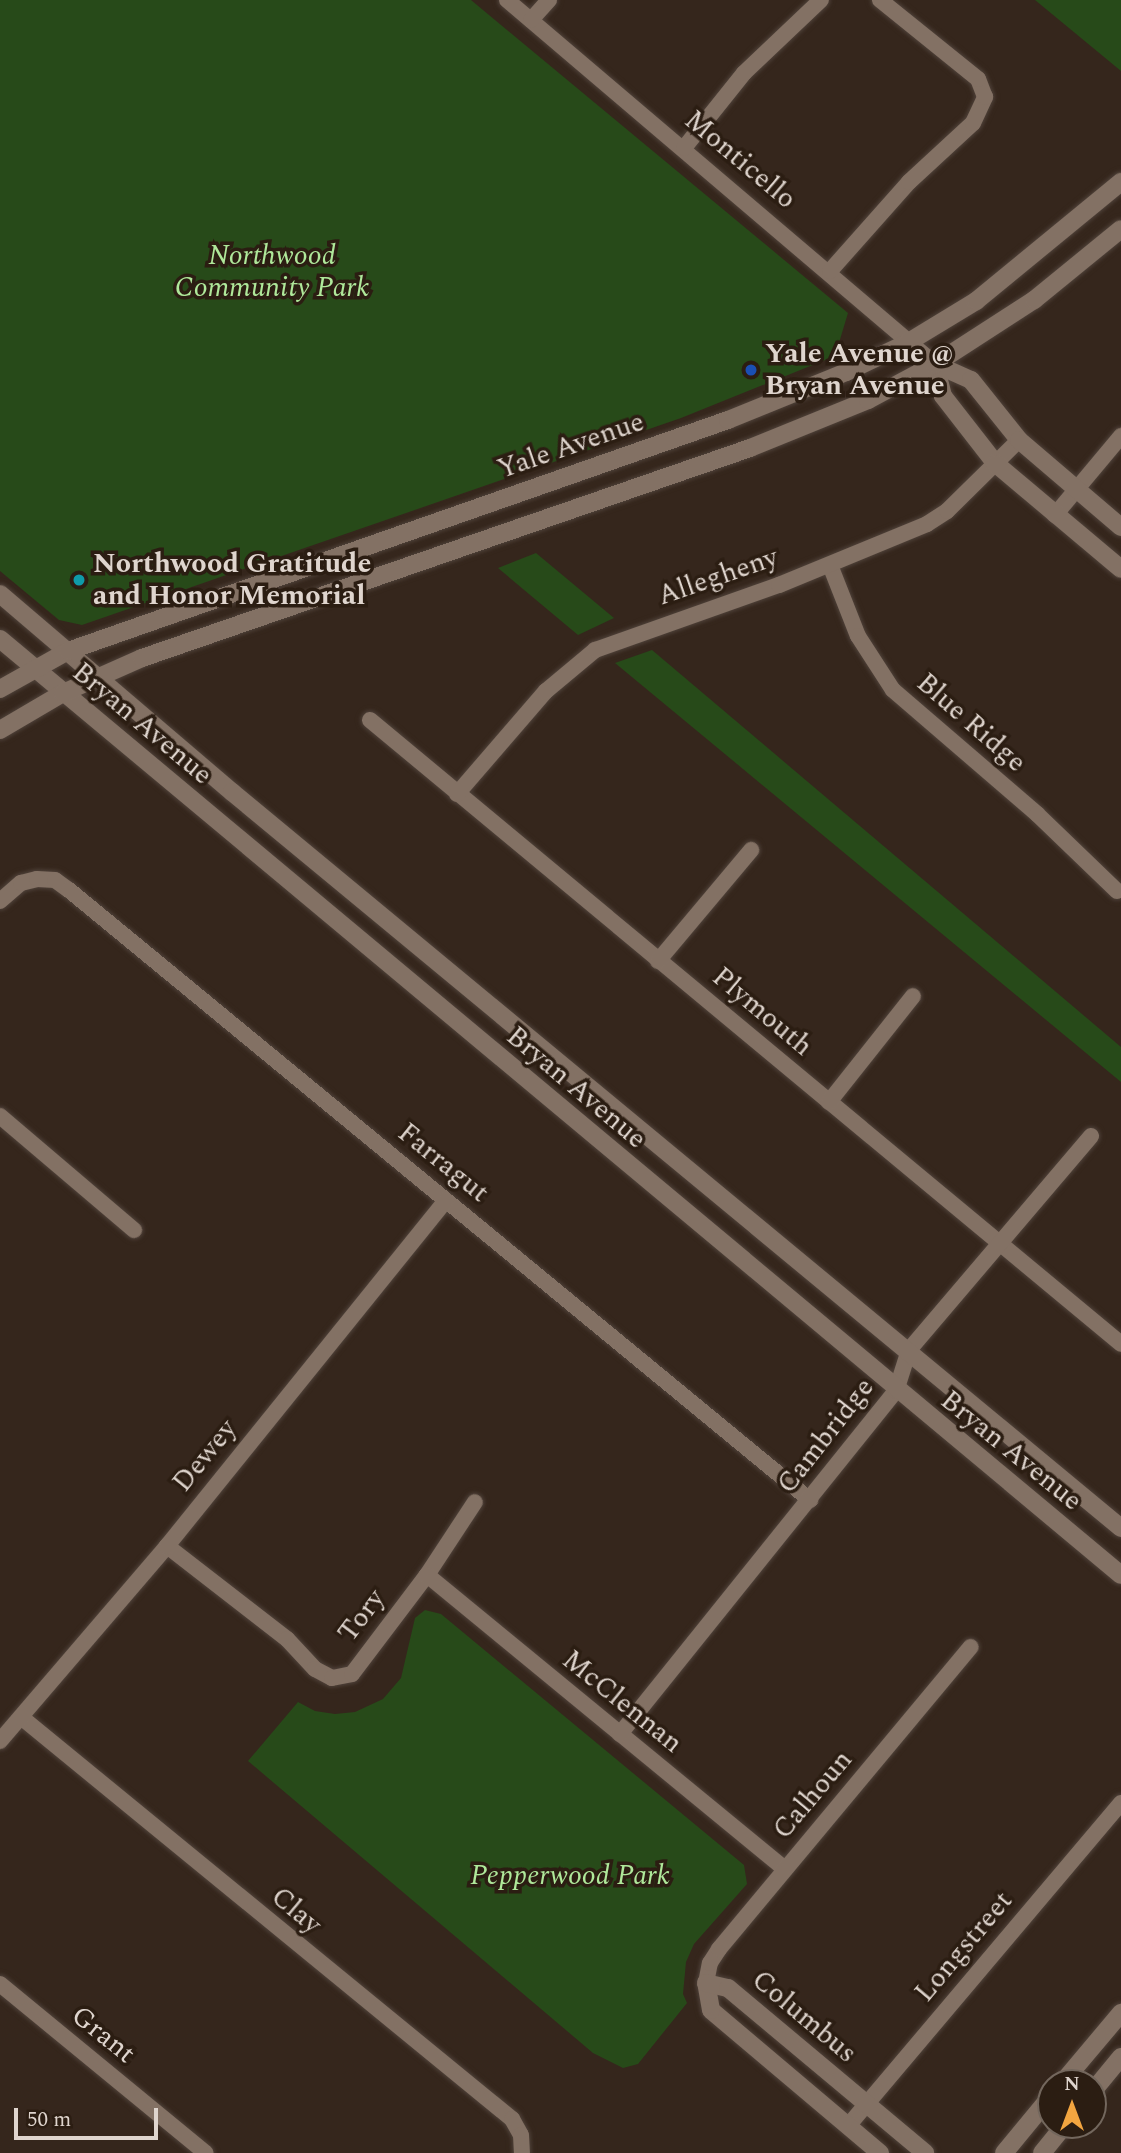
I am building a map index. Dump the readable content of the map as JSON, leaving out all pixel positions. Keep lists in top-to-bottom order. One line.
{"streets":{"main road":["Monticello","Yale Avenue","Bryan Avenue","Columbus"],"street":["Allegheny","Blue Ridge","Plymouth","Farragut","Cambridge","Dewey","Tory","McClennan","Calhoun","Clay","Longstreet","Grant"]},"crossings":[["Monticello","Yale Avenue"],["Monticello","Allegheny"],["Yale Avenue","Bryan Avenue"],["Allegheny","Blue Ridge"],["Allegheny","Plymouth"],["Bryan Avenue","Cambridge"],["Plymouth","Cambridge"],["Farragut","Cambridge"],["Farragut","Dewey"],["Cambridge","McClennan"],["Dewey","Tory"],["Dewey","Clay"],["Tory","McClennan"],["McClennan","Calhoun"],["Calhoun","Columbus"],["Longstreet","Columbus"]],"parks":["Northwood Community Park","Pepperwood Park"],"places":["Yale Avenue @ Bryan Avenue","Northwood Gratitude and Honor Memorial"],"scale_bar":"50 m","north":"top"}
